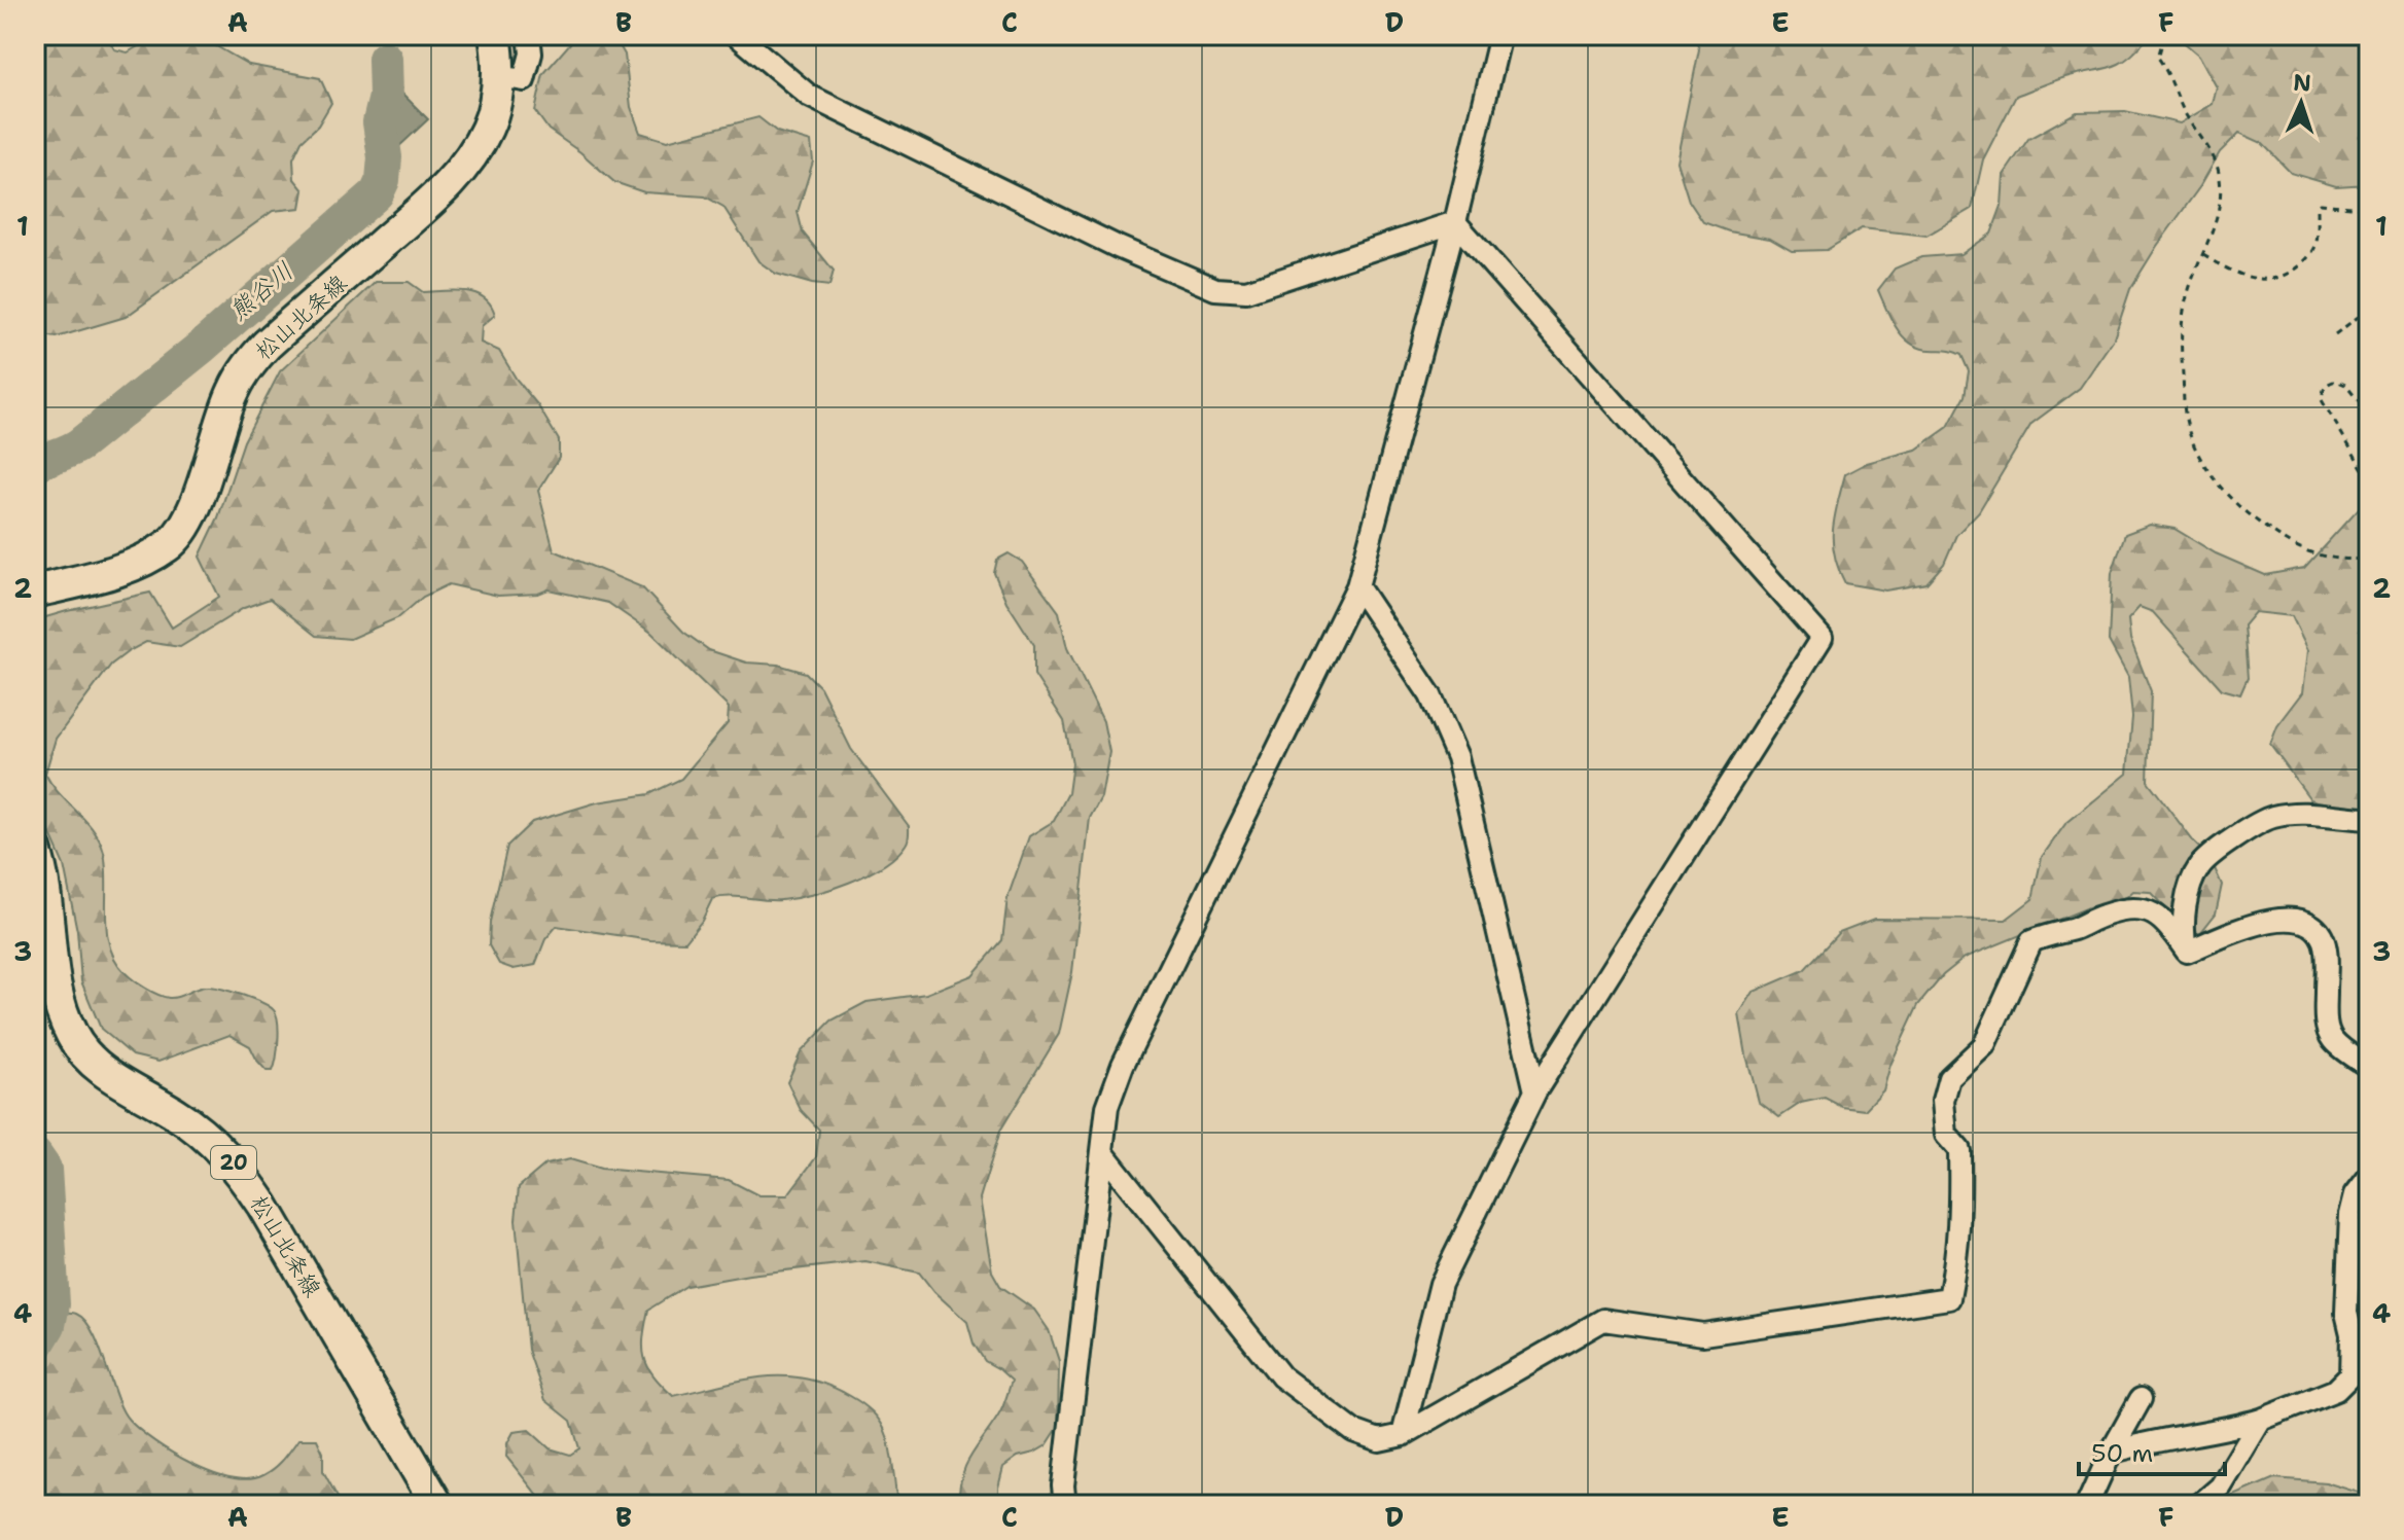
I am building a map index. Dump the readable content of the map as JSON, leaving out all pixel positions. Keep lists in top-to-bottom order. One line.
{"streets":{"main road":["松山北条線","20"]},"water":["熊谷川"],"scale_bar":"50 m","north":"top","grid":{"columns":["A","B","C","D","E","F"],"rows":["1","2","3","4"]}}
